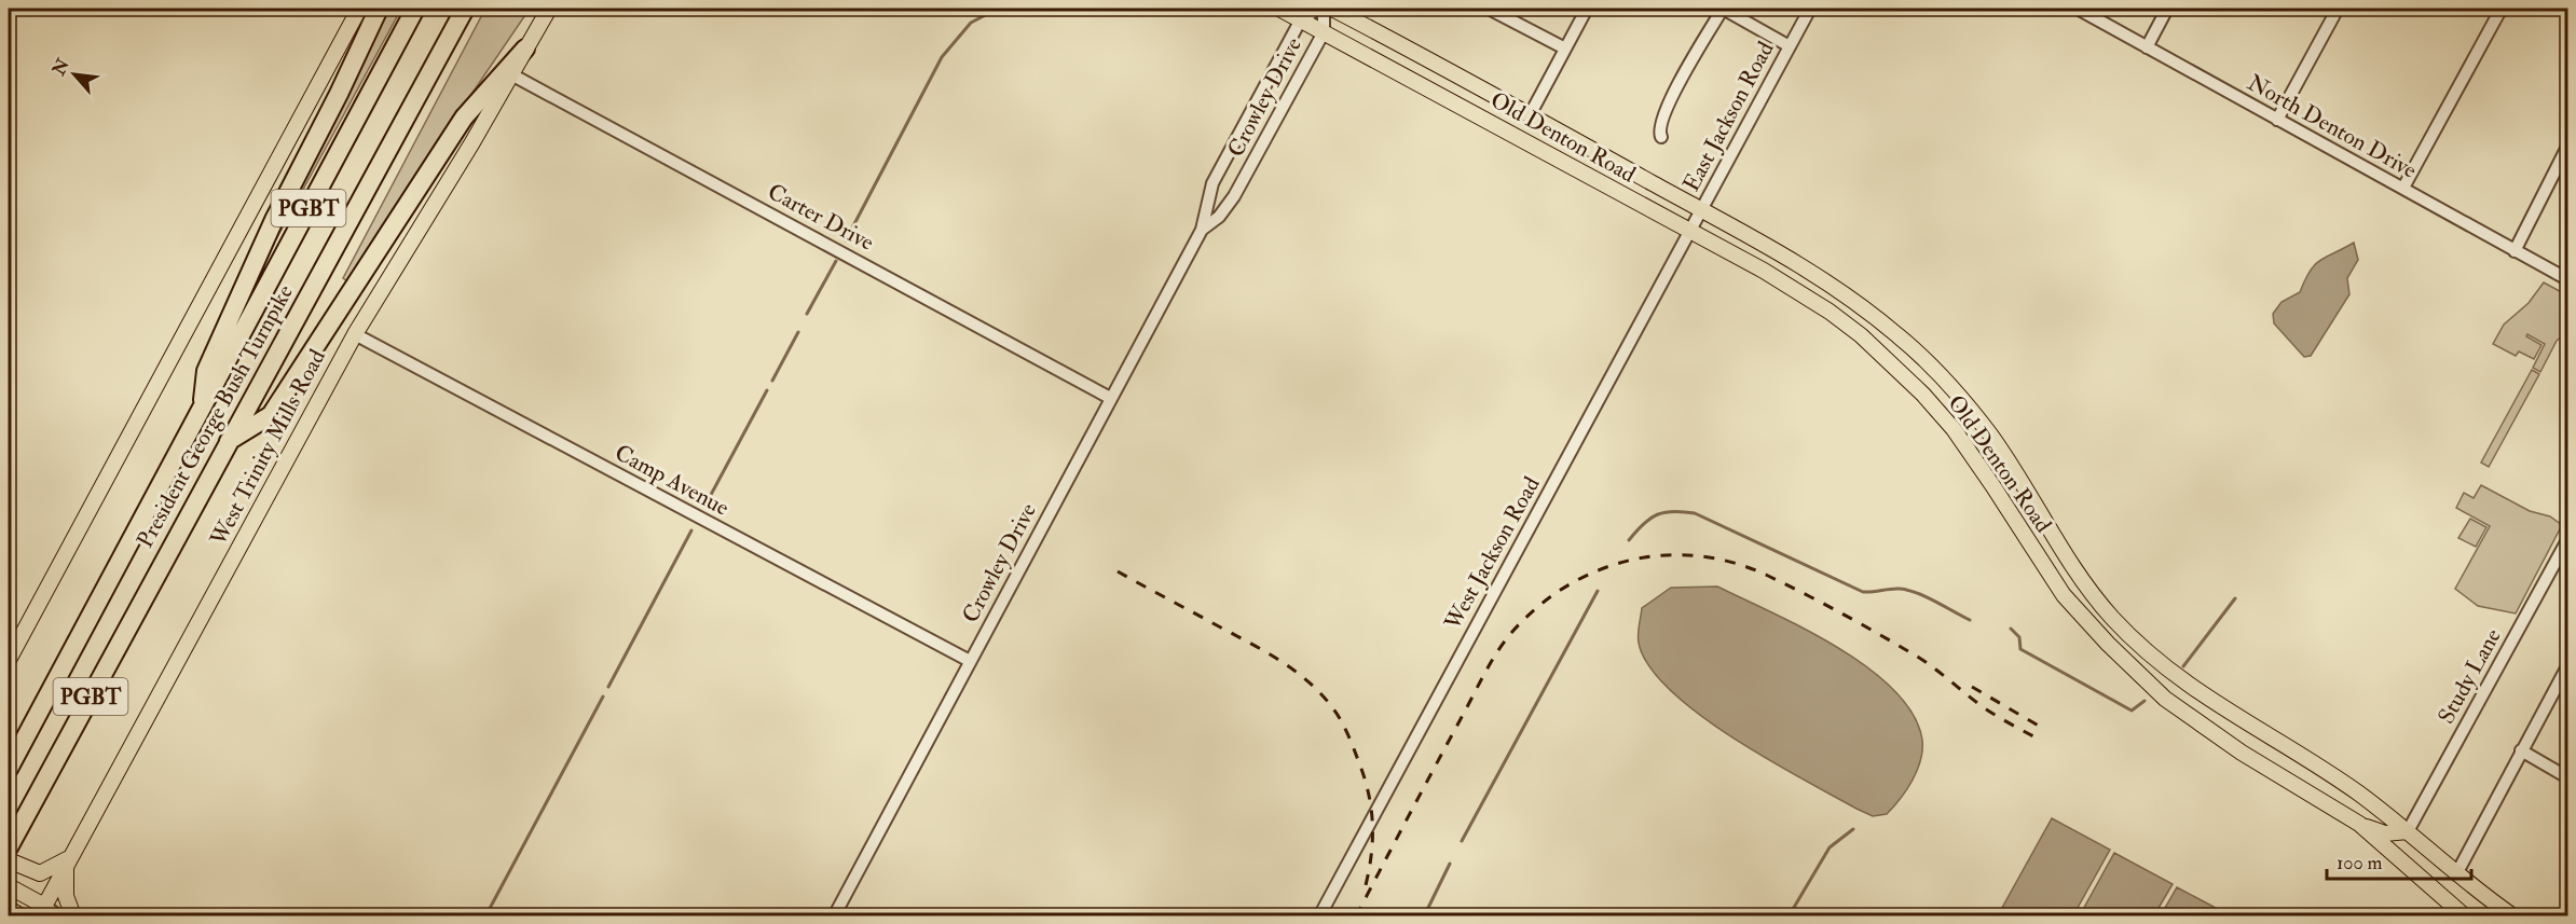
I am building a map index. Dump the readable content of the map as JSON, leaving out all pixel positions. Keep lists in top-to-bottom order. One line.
{"streets":{"highway":["PGBT","President George Bush Turnpike"],"main road":["Old Denton Road","West Trinity Mills Road"],"street":["Crowley Drive","East Jackson Road","North Denton Drive","Carter Drive","Camp Avenue","West Jackson Road","Study Lane"]},"crossings":[["Crowley Drive","Old Denton Road"],["Crowley Drive","Carter Drive"],["Crowley Drive","Camp Avenue"],["East Jackson Road","Old Denton Road"],["East Jackson Road","West Jackson Road"],["Old Denton Road","West Jackson Road"],["Old Denton Road","Study Lane"],["Carter Drive","West Trinity Mills Road"],["West Trinity Mills Road","Camp Avenue"]],"scale_bar":"100 m","north":"top left"}
